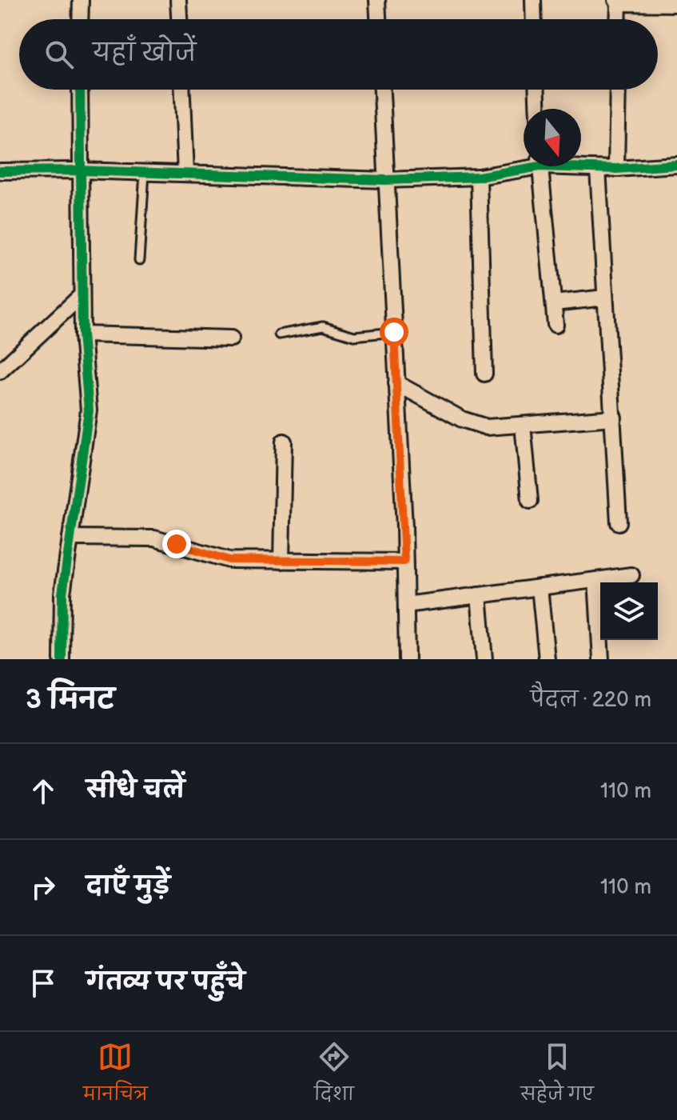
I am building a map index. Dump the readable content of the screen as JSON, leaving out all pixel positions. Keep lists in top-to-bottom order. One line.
{"north":"bottom","page":{"search":"यहाँ खोजें","heading":["3 मिनट","पैदल · 220 m"],"list":[["सीधे चलें","110 m"],["दाएँ मुड़ें","110 m"],"गंतव्य पर पहुँचे"],"nav":["मानचित्र","दिशा","सहेजे गए"]}}
